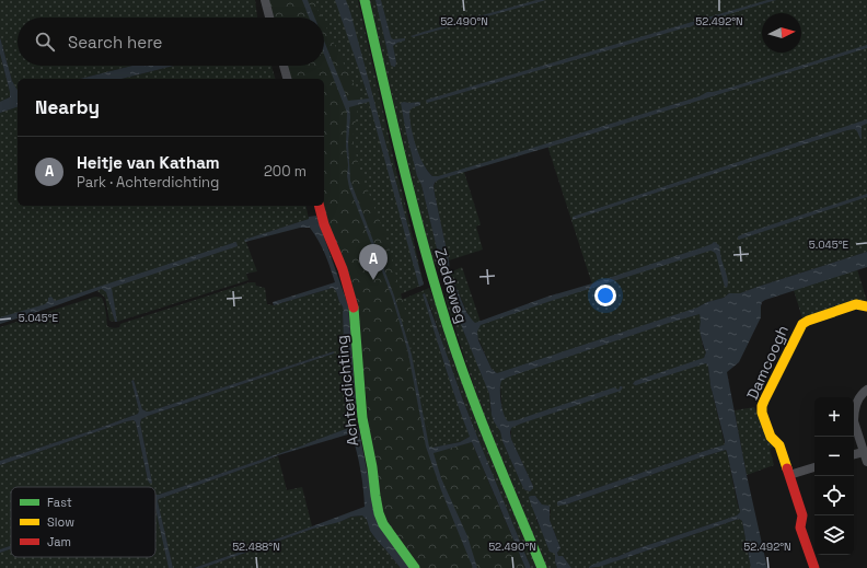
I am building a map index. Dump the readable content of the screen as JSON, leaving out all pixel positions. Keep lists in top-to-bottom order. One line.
{"streets":{"street":["Zeddeweg","Damcoogh","Achterdichting"]},"legend":["Fast","Slow","Jam"],"north":"right","page":{"search":"Search here","heading":"Nearby","list":[{"mark":"A","name":"Heitje van Katham","note":"Park · Achterdichting","value":"200 m"}],"pins":"A","map_buttons":["+","−"]},"coordinates":["52.490°N","52.492°N","5.045°E","52.488°N"]}
